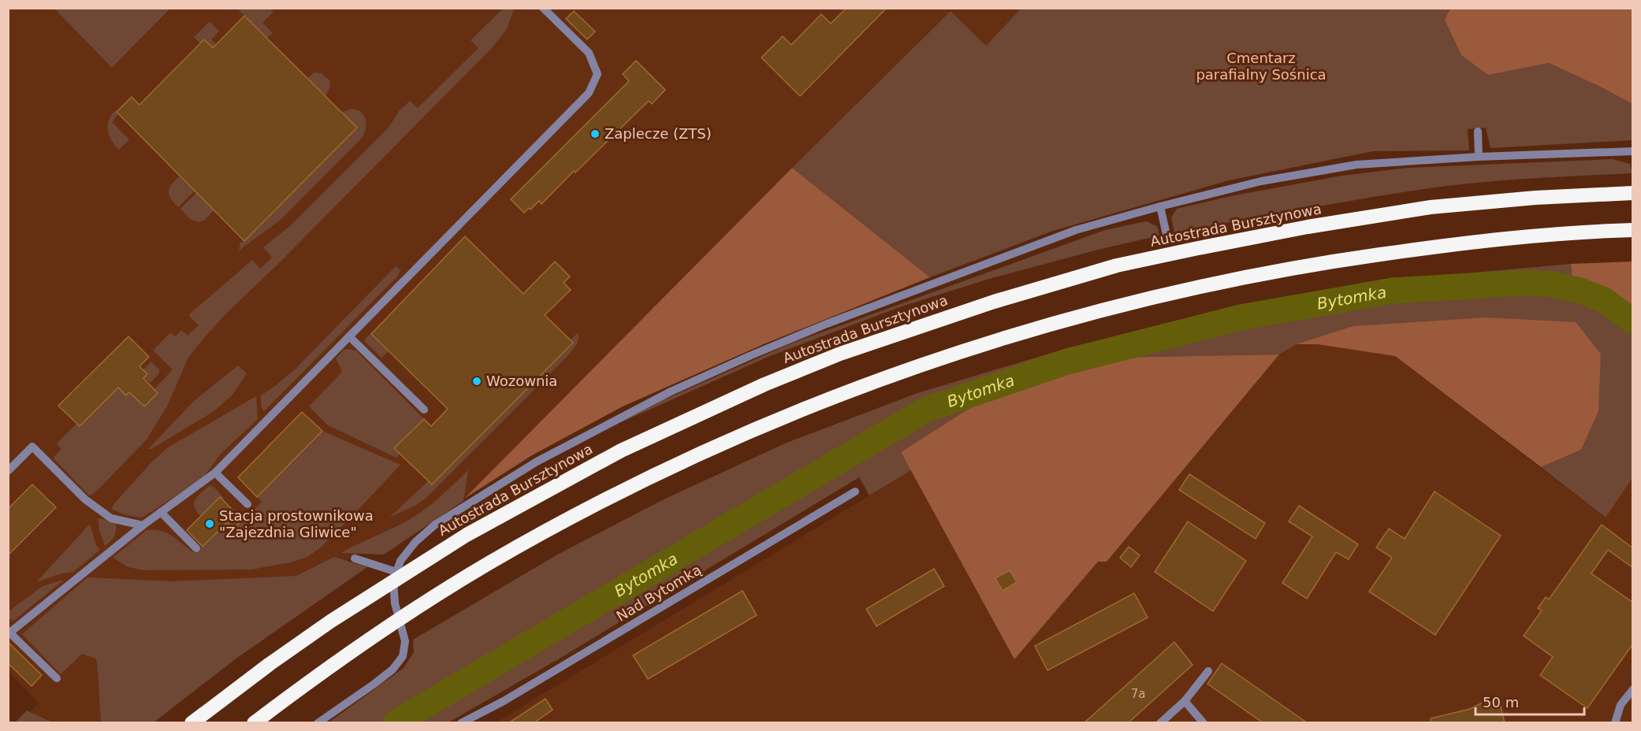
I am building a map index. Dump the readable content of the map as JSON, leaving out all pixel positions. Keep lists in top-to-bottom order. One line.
{"streets":{"highway":["Autostrada Bursztynowa"],"street":["Nad Bytomką"]},"water":["Bytomka"],"parks":["Cmentarz parafialny Sośnica"],"places":["Zaplecze (ZTS)","Wozownia","Stacja prostownikowa \"Zajezdnia Gliwice\""],"house_numbers":["7a"],"scale_bar":"50 m"}
